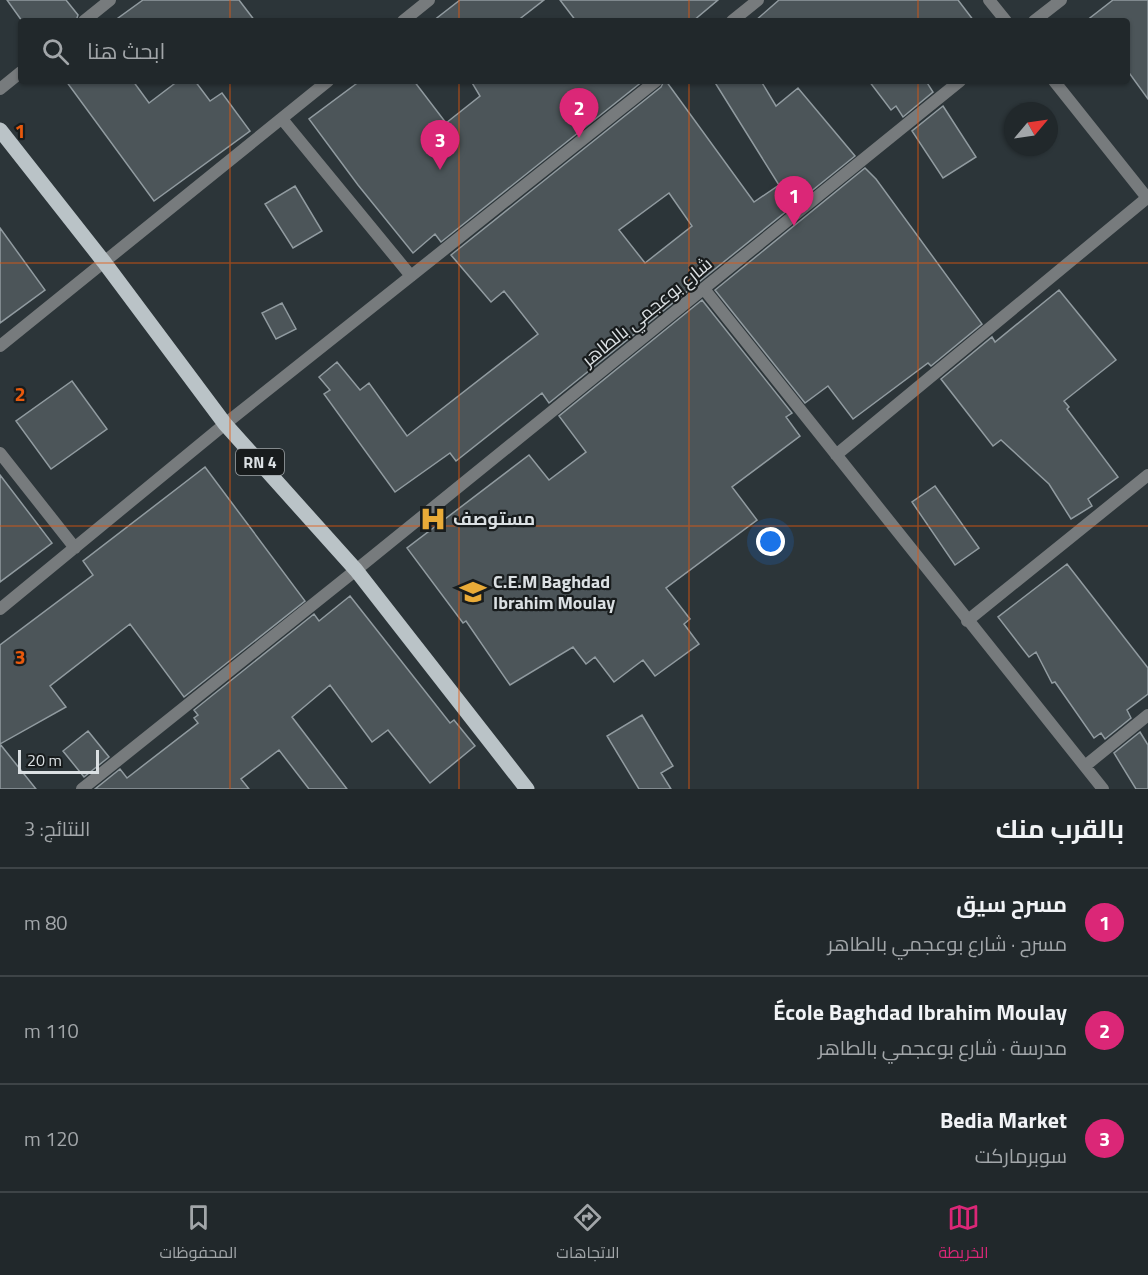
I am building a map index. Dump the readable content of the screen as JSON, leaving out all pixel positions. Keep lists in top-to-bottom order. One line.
{"streets":{"main road":["RN 4"],"street":["شارع بوعجمي بالطاهر"]},"crossings":[["شارع بوعجمي بالطاهر","RN 4"]],"places":{"hospital":["مستوصف"],"school or university":["C.E.M Baghdad Ibrahim Moulay"]},"scale_bar":"20 m","north":"top right","page":{"search":"ابحث هنا","pins":["2","3","1"],"scale":"20 m","heading":["بالقرب منك","النتائج: 3"],"list":[{"mark":"1","name":"مسرح سيق","note":"مسرح · شارع بوعجمي بالطاهر","value":"80 m"},{"mark":"2","name":"École Baghdad Ibrahim Moulay","note":"مدرسة · شارع بوعجمي بالطاهر","value":"110 m"},{"mark":"3","name":"Bedia Market","note":"سوبرماركت","value":"120 m"}],"nav":["الخريطة","الاتجاهات","المحفوظات"]},"grid":{"rows":["1","2","3"]}}
